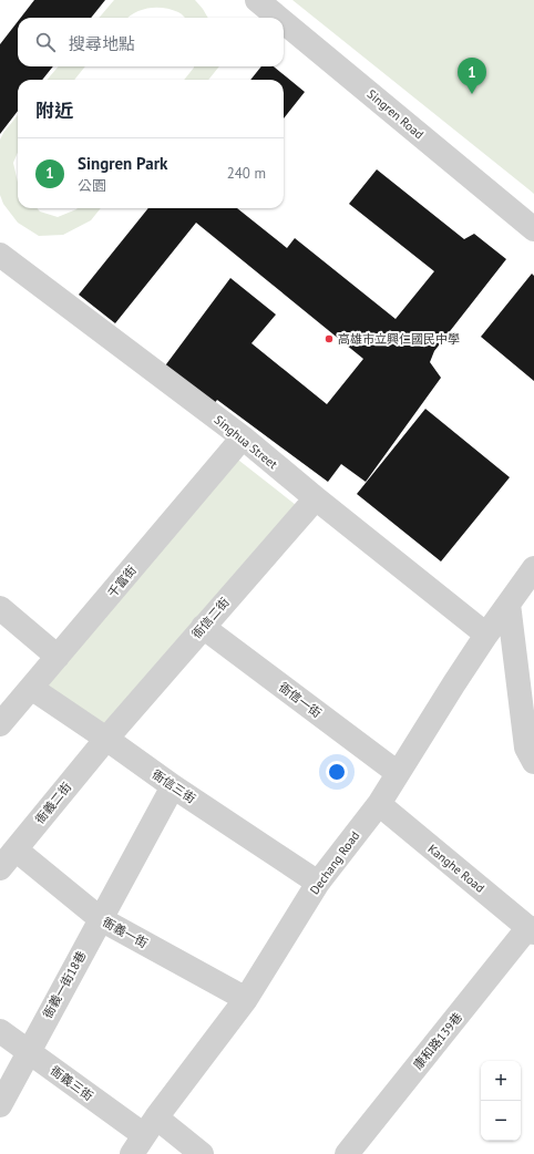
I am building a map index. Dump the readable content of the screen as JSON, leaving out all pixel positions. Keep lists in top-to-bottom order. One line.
{"streets":{"street":["Singren Road","Singhua Street","千富街","衙信二街","衙信一街","衙信三街","衙義二街","Dechang Road","Kanghe Road","衙義一街","衙義一街18巷","康和路139巷","衙義三街"]},"crossings":[["Singhua Street","千富街"],["Singhua Street","衙信二街"],["Singhua Street","Dechang Road"],["千富街","衙信三街"],["衙信二街","衙信一街"],["衙信二街","衙信三街"],["衙信二街","衙義二街"],["衙信一街","Dechang Road"],["衙信三街","衙義二街"],["衙信三街","Dechang Road"],["衙信三街","衙義一街18巷"],["衙義二街","衙義一街"],["Dechang Road","Kanghe Road"],["Dechang Road","衙義一街"],["Dechang Road","衙義三街"],["Kanghe Road","康和路139巷"],["衙義一街","衙義一街18巷"],["衙義一街18巷","衙義三街"]],"places":["高雄市立興仁國民中學"],"page":{"search":"搜尋地點","pins":"1","heading":"附近","list":[{"mark":"1","name":"Singren Park","note":"公園","value":"240 m"}],"map_buttons":["+","−"]}}
